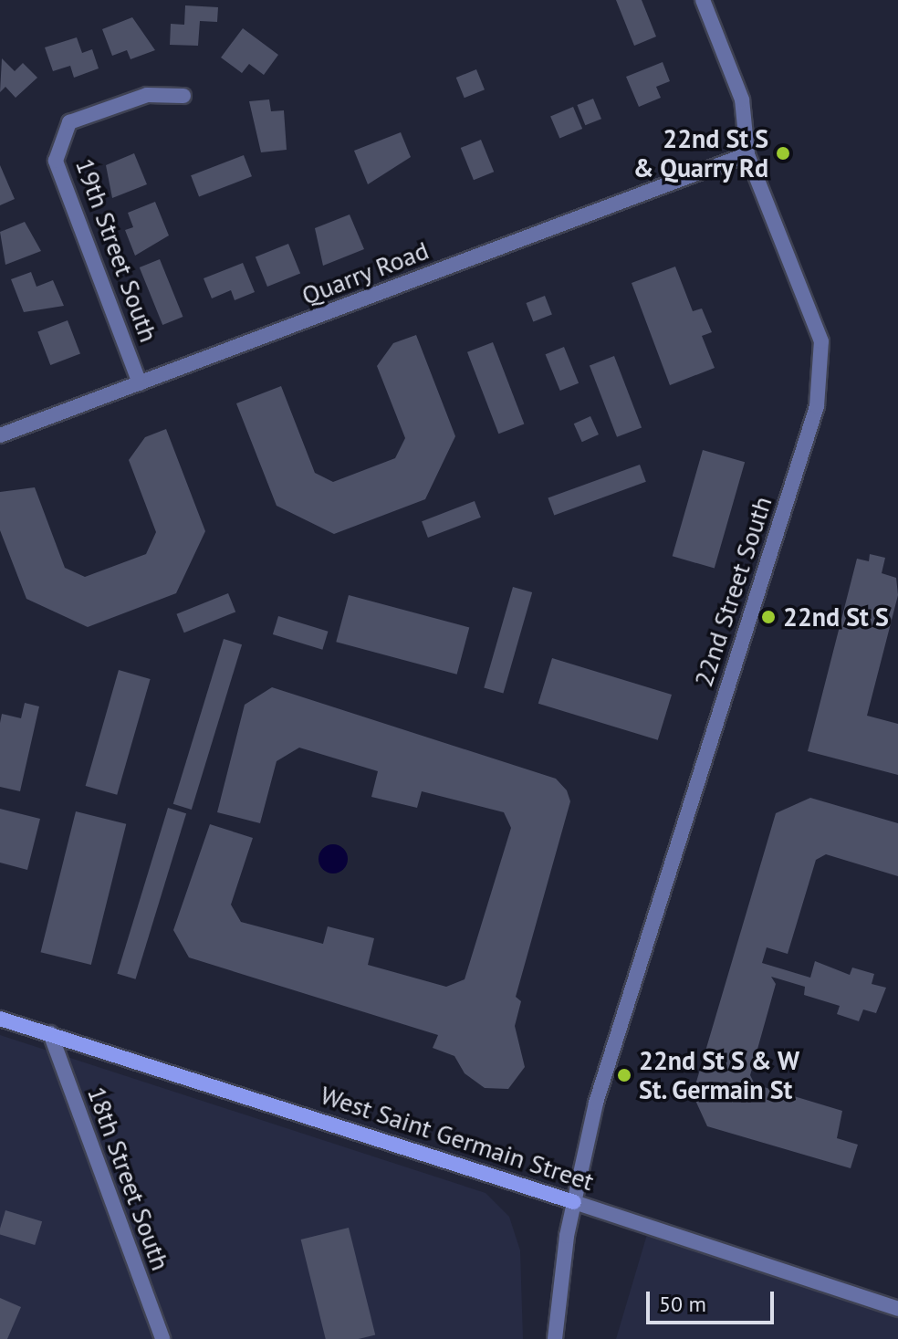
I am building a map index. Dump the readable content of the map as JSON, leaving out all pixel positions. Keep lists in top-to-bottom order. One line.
{"streets":{"main road":["West Saint Germain Street"],"street":["19th Street South","Quarry Road","22nd Street South","18th Street South"]},"crossings":[["19th Street South","Quarry Road"],["Quarry Road","22nd Street South"],["22nd Street South","West Saint Germain Street"],["West Saint Germain Street","18th Street South"]],"places":["22nd St S & Quarry Rd","22nd St S","22nd St S & W St. Germain St"],"scale_bar":"50 m"}
